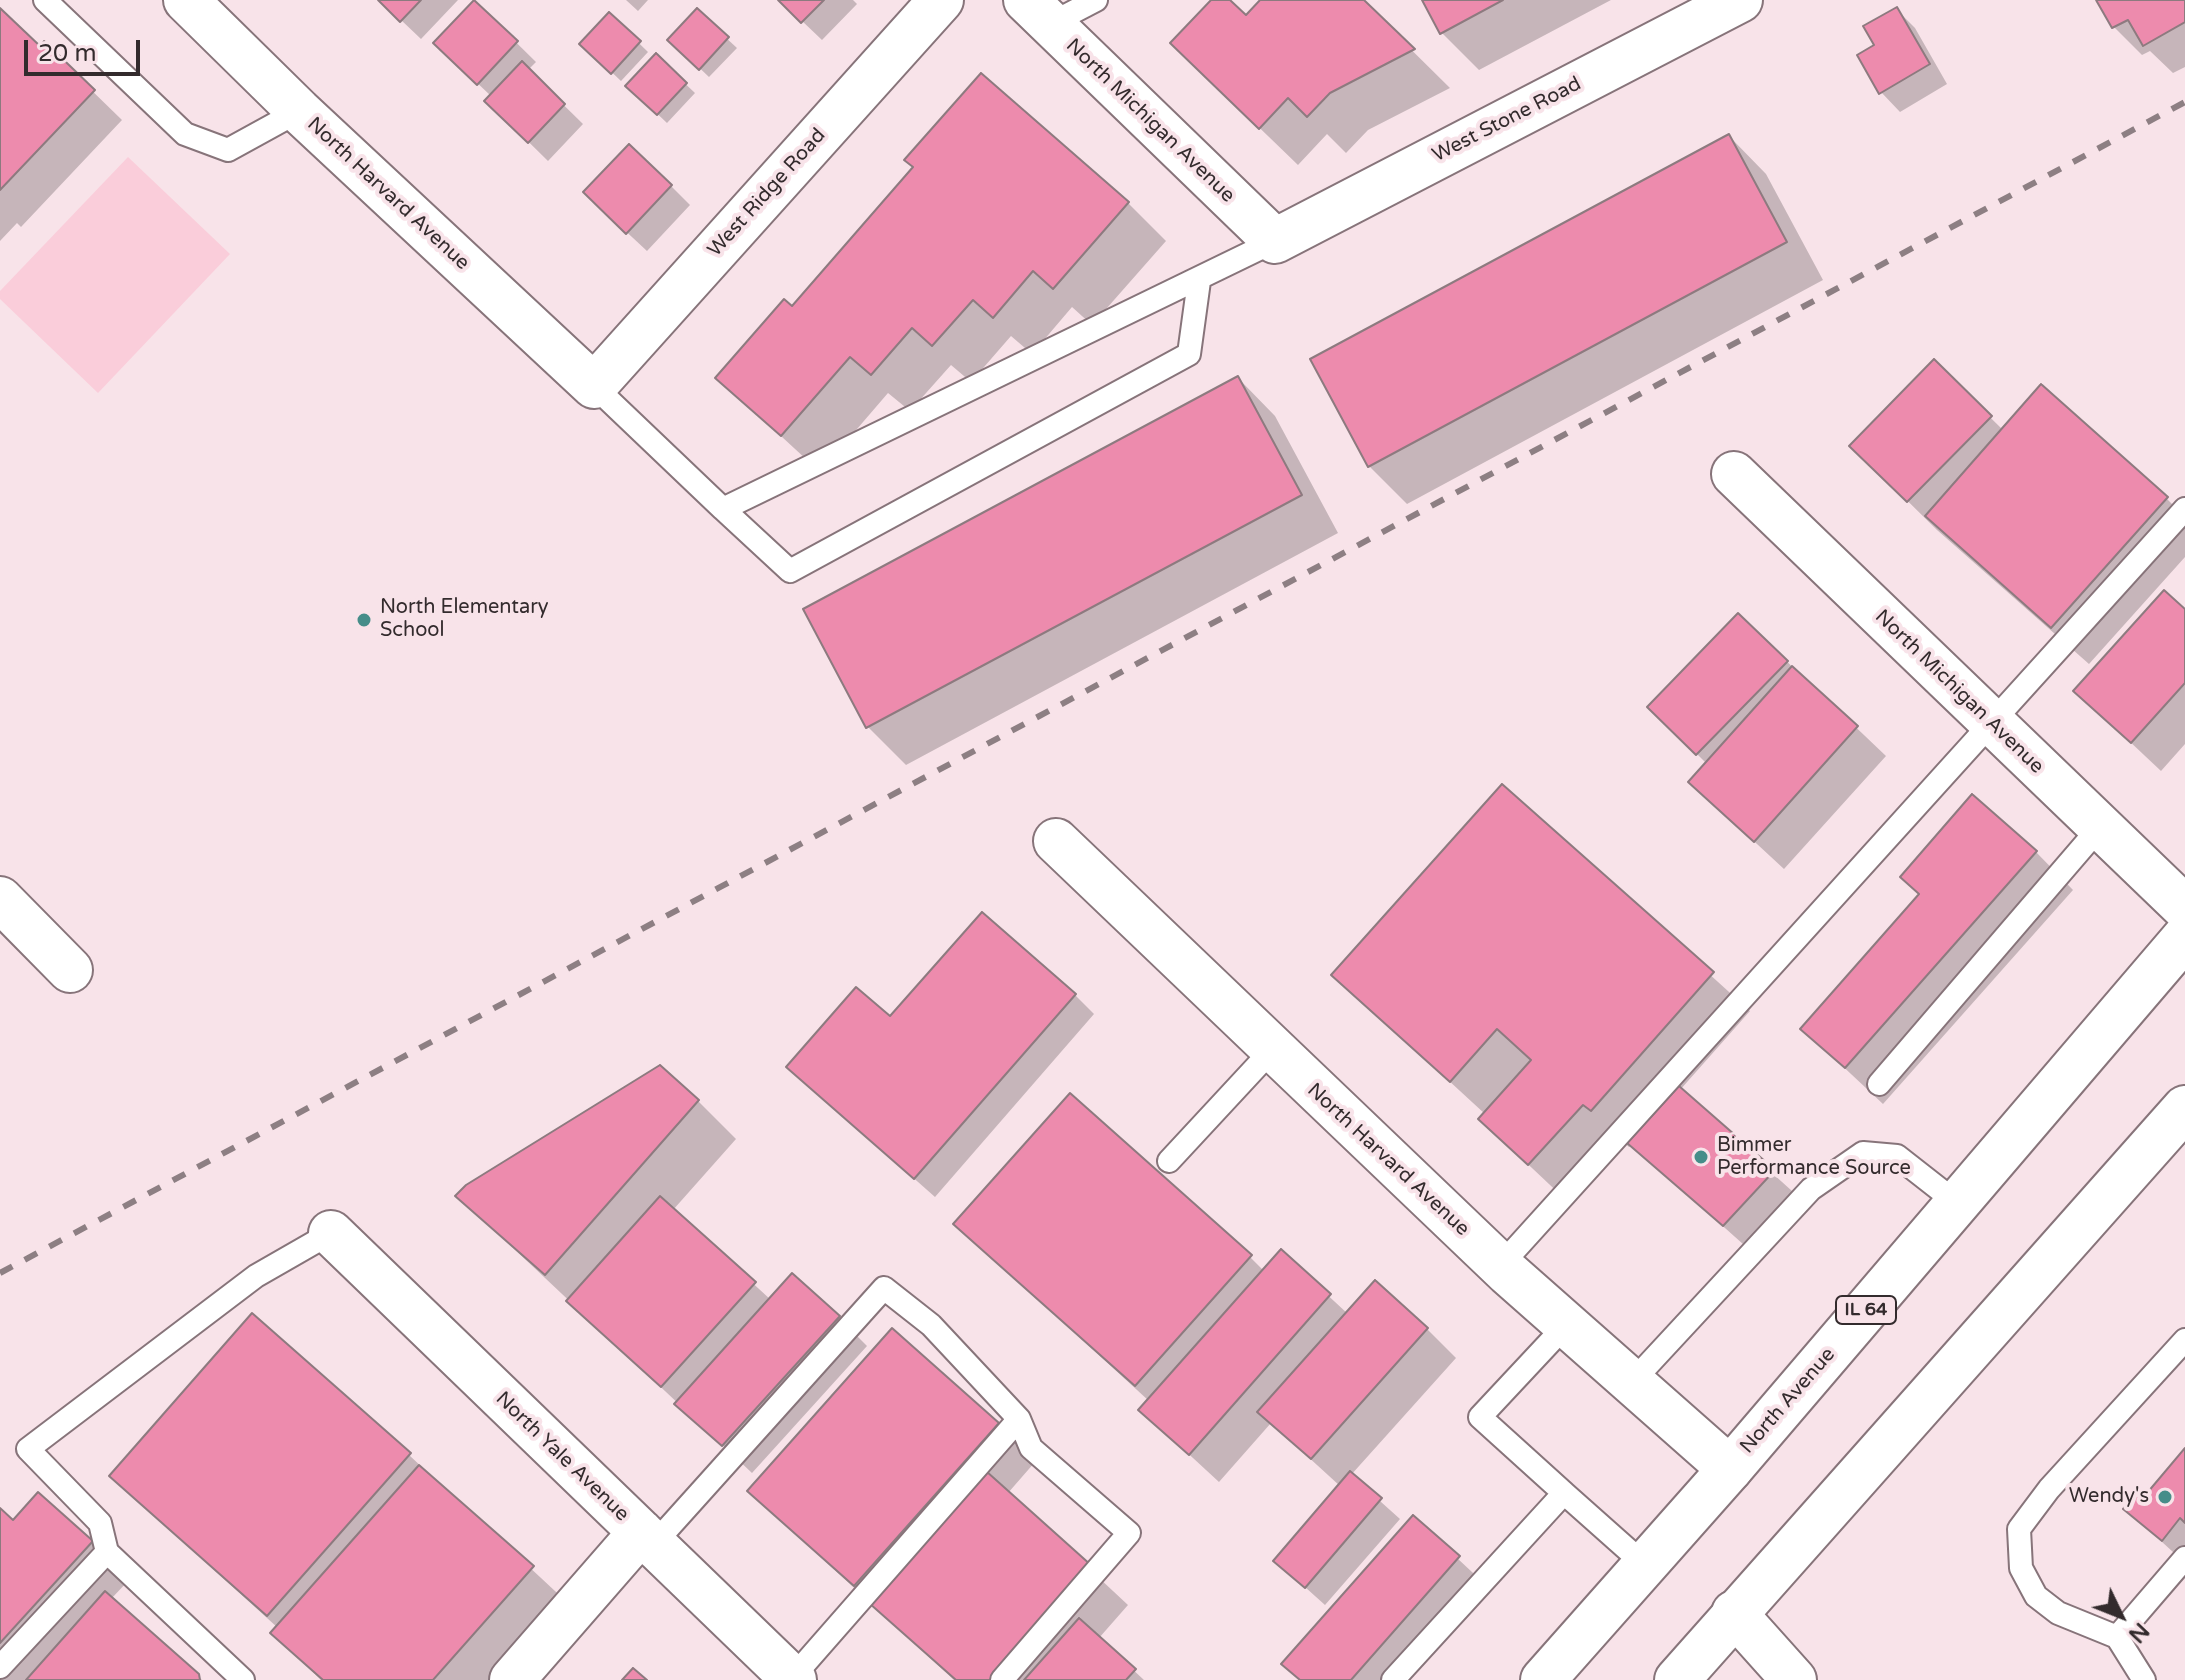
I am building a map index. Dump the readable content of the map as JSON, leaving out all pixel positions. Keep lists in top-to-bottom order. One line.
{"streets":{"street":["West Stone Road","North Michigan Avenue","West Ridge Road","North Harvard Avenue","IL 64","North Avenue","North Yale Avenue"]},"crossings":[["West Stone Road","North Michigan Avenue"],["West Ridge Road","North Harvard Avenue"],["North Harvard Avenue","North Avenue"]],"places":["North Elementary School","Bimmer Performance Source","Wendy's"],"scale_bar":"20 m","north":"bottom right"}
